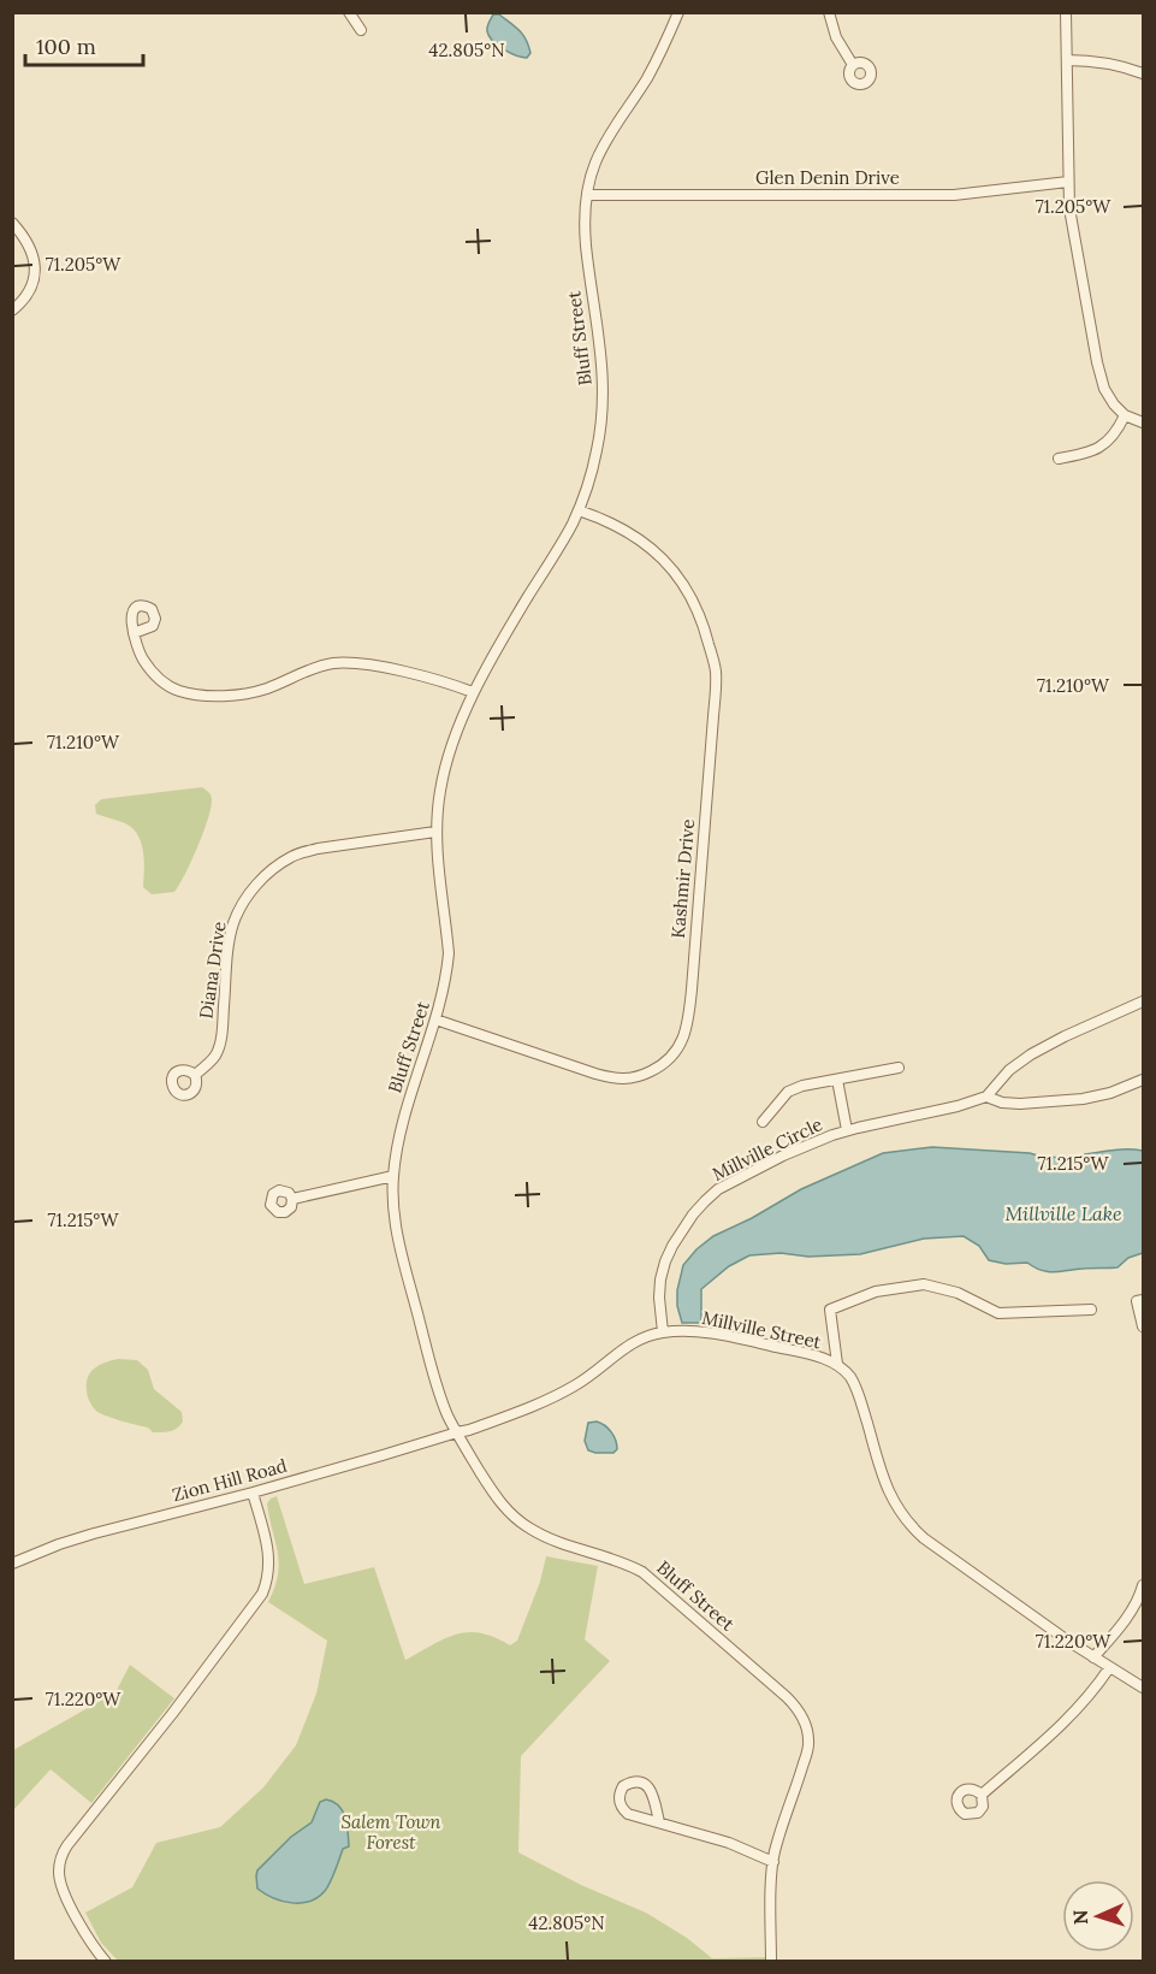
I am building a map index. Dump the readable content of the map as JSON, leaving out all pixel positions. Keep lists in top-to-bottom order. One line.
{"streets":{"street":["Glen Denin Drive","Bluff Street","Kashmir Drive","Diana Drive","Millville Circle","Millville Street","Zion Hill Road"]},"crossings":[["Glen Denin Drive","Bluff Street"],["Bluff Street","Kashmir Drive"],["Bluff Street","Diana Drive"],["Bluff Street","Millville Street"],["Bluff Street","Zion Hill Road"],["Millville Circle","Millville Street"],["Millville Street","Zion Hill Road"]],"water":["Millville Lake"],"parks":["Salem Town Forest"],"scale_bar":"100 m","north":"left","coordinates":["42.805°N","71.205°W","71.210°W","71.215°W","71.220°W"]}
